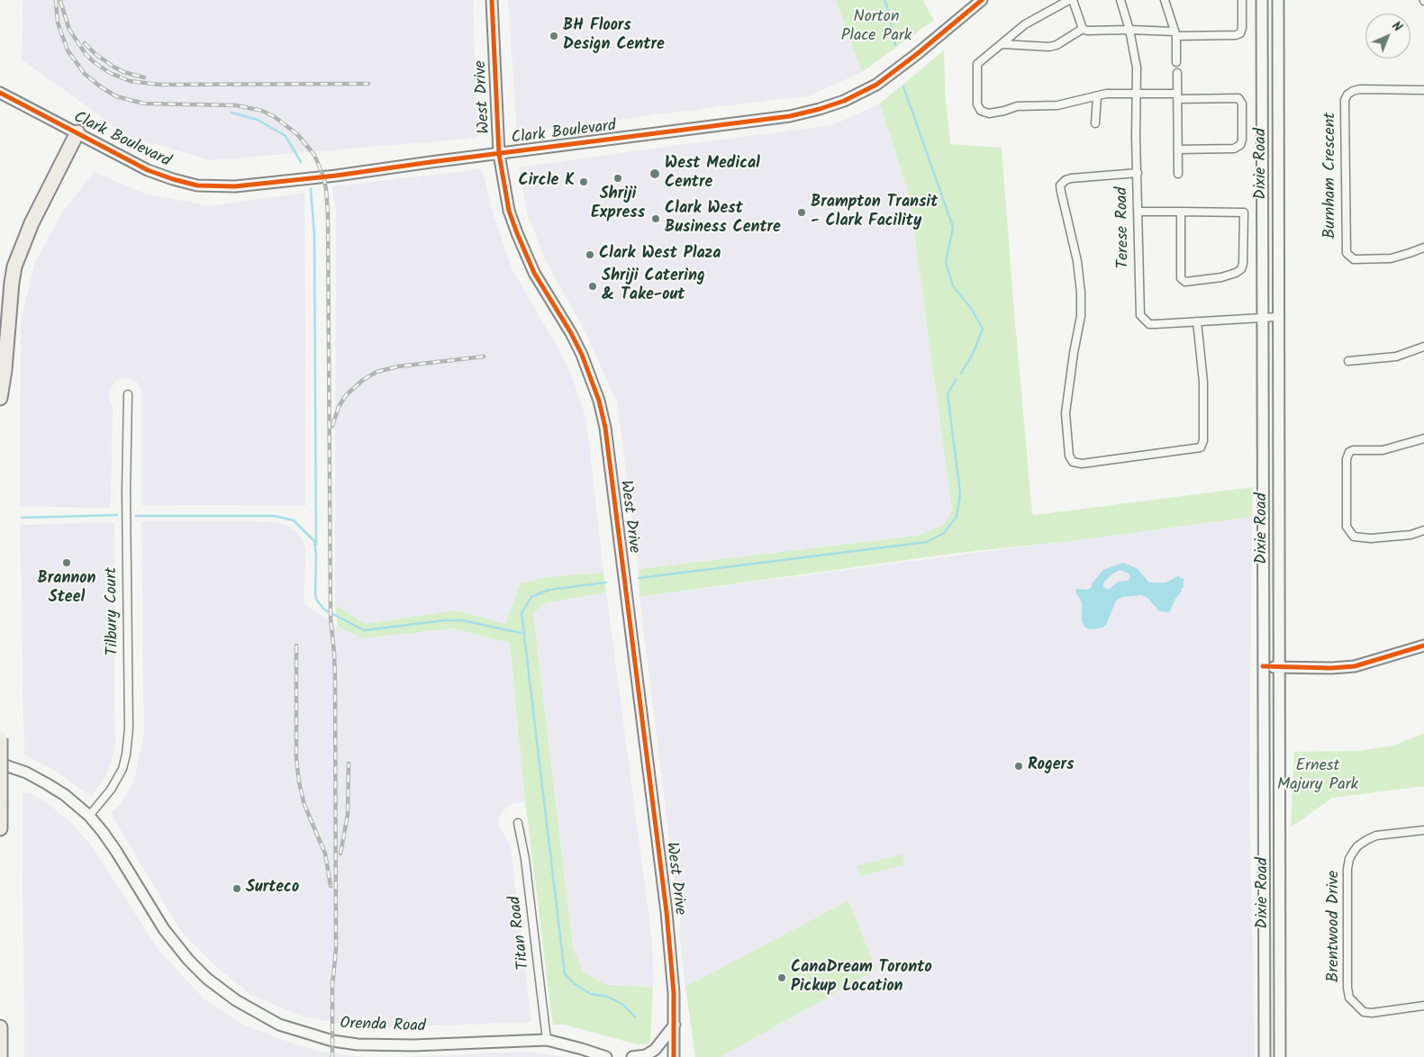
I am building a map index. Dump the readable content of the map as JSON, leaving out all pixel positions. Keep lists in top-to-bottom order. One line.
{"streets":{"street":["West Drive","Clark Boulevard","Dixie Road","Burnham Crescent","Terese Road","Tilbury Court","Brentwood Drive","Titan Road","Orenda Road"]},"crossings":[["West Drive","Clark Boulevard"],["Dixie Road","Terese Road"],["Tilbury Court","Orenda Road"],["Titan Road","Orenda Road"]],"parks":["Norton Place Park","Ernest Majury Park"],"places":["BH Floors Design Centre","West Medical Centre","Shriji Express","Circle K","Brampton Transit - Clark Facility","Clark West Business Centre","Clark West Plaza","Shriji Catering & Take-out","Brannon Steel","Rogers","Surteco","CanaDream Toronto Pickup Location"],"north":"top right"}
